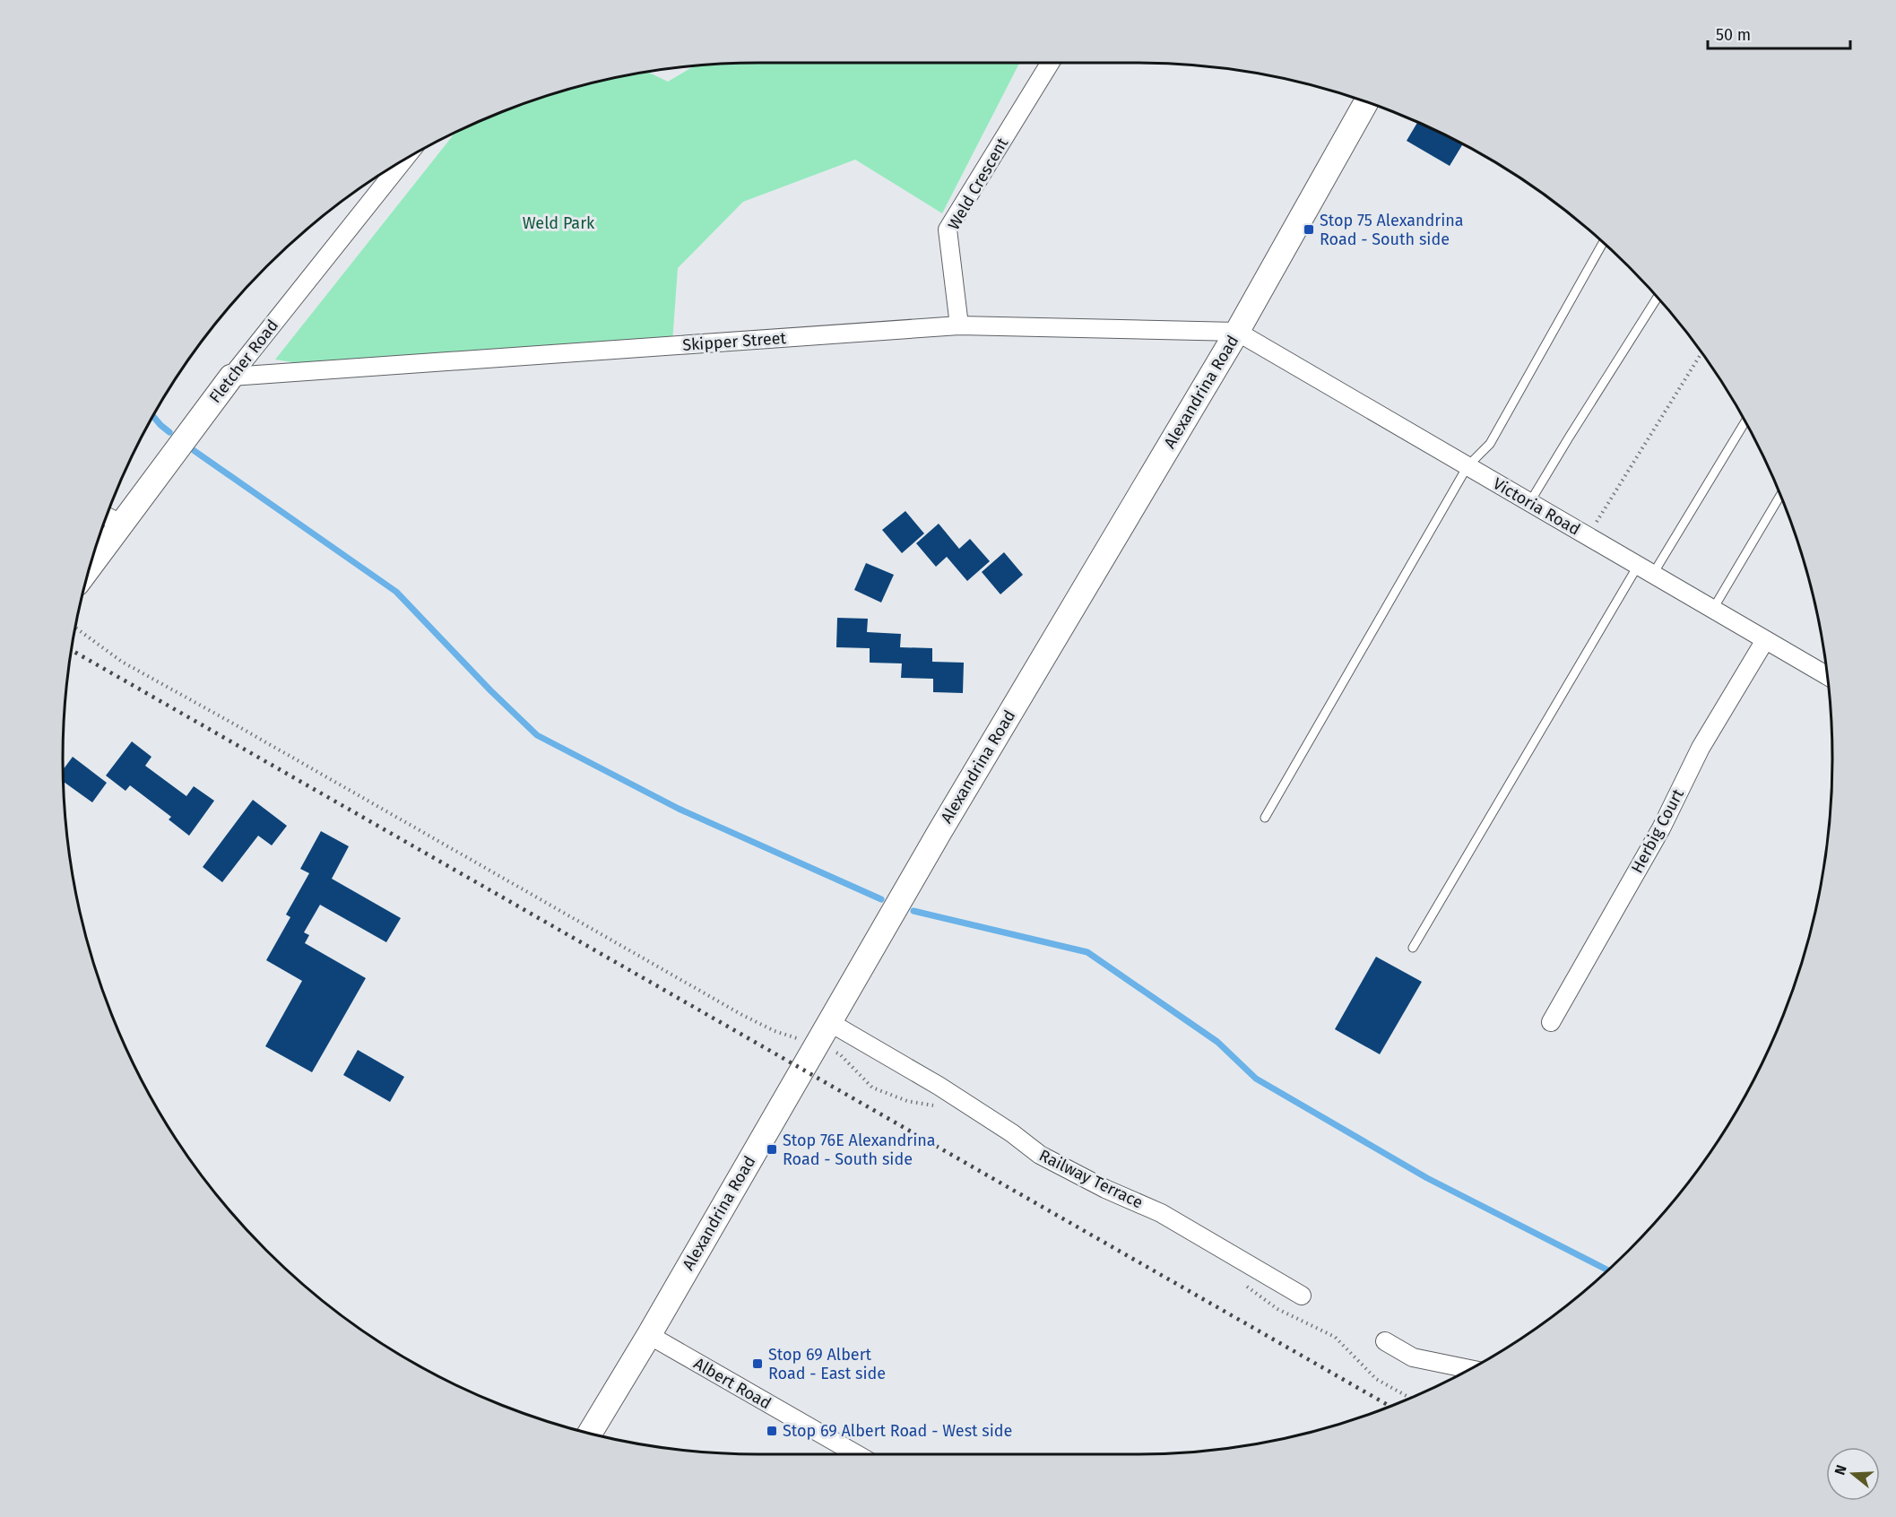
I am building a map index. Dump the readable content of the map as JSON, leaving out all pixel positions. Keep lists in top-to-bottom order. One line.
{"streets":{"main road":["Fletcher Road","Alexandrina Road"],"street":["Weld Crescent","Skipper Street","Victoria Road","Herbig Court","Railway Terrace","Albert Road"]},"crossings":[["Weld Crescent","Skipper Street"],["Skipper Street","Fletcher Road"],["Skipper Street","Alexandrina Road"],["Skipper Street","Victoria Road"],["Alexandrina Road","Victoria Road"],["Alexandrina Road","Railway Terrace"],["Alexandrina Road","Albert Road"],["Victoria Road","Herbig Court"]],"parks":["Weld Park"],"places":{"transit":["Stop 75 Alexandrina Road - South side","Stop 76E Alexandrina Road - South side","Stop 69 Albert Road - East side","Stop 69 Albert Road - West side"]},"scale_bar":"50 m","north":"left"}
